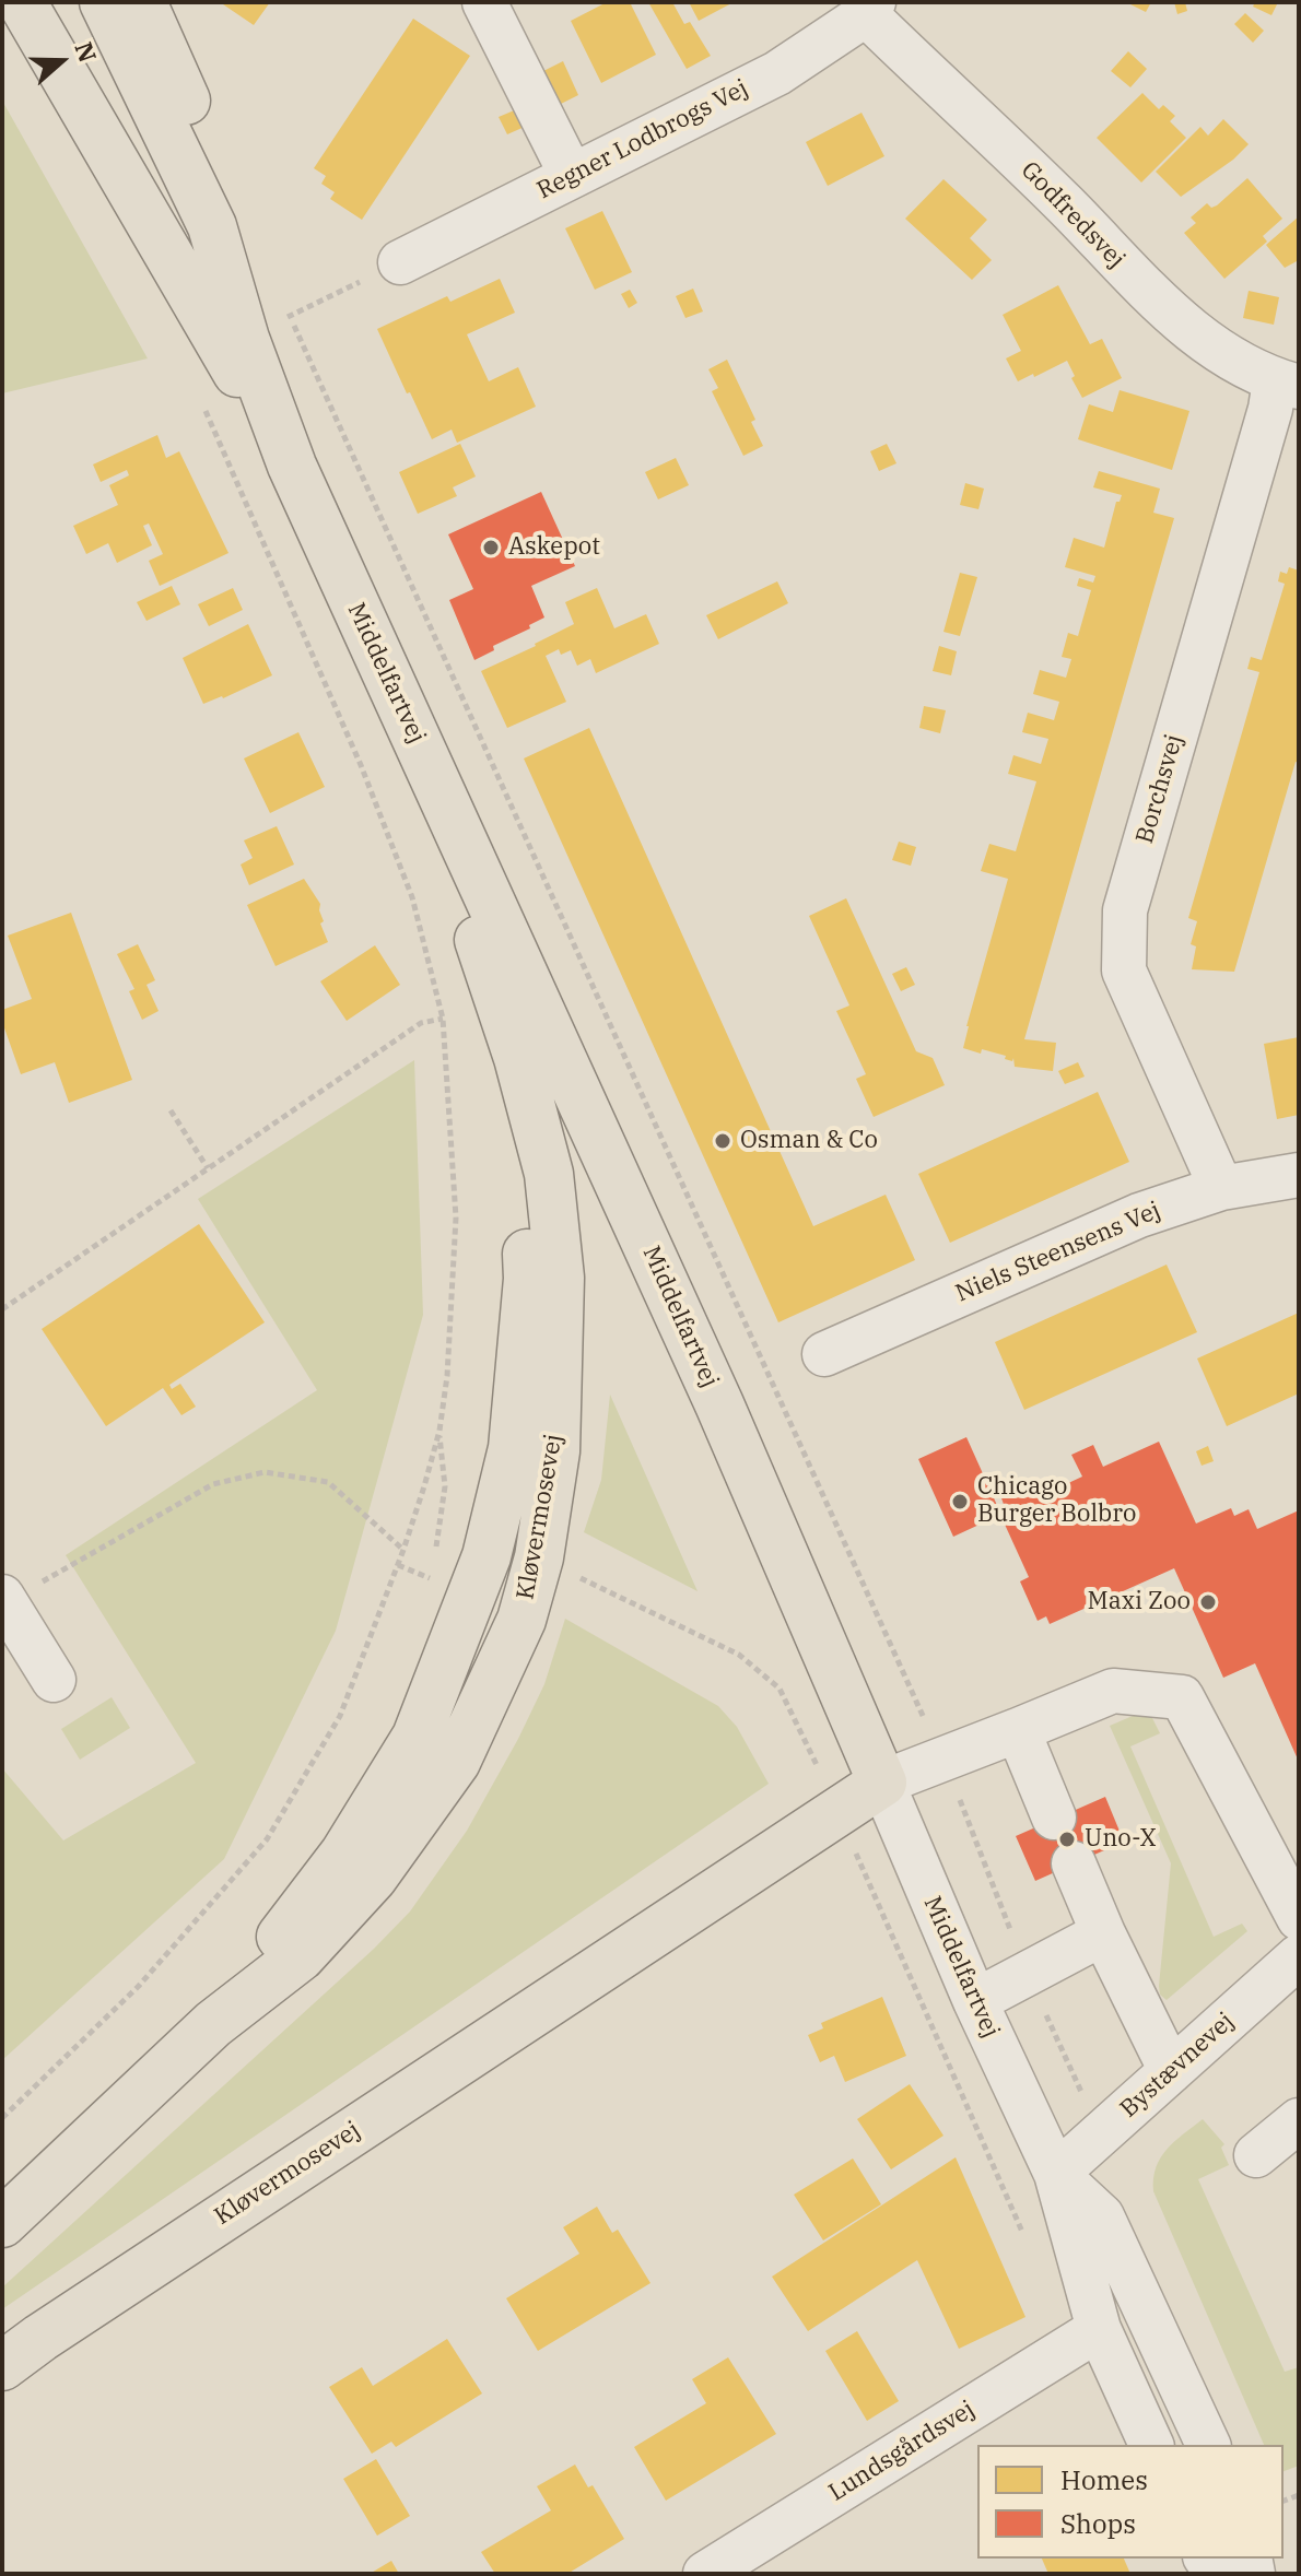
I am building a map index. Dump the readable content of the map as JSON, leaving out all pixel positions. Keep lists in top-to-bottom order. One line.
{"streets":{"main road":["Middelfartvej","Kløvermosevej"],"street":["Regner Lodbrogs Vej","Godfredsvej","Borchsvej","Niels Steensens Vej","Bystævnevej","Lundsgårdsvej"]},"crossings":[["Regner Lodbrogs Vej","Godfredsvej"],["Godfredsvej","Borchsvej"],["Middelfartvej","Kløvermosevej"],["Middelfartvej","Bystævnevej"],["Middelfartvej","Lundsgårdsvej"],["Borchsvej","Niels Steensens Vej"]],"places":["Askepot","Osman & Co","Chicago Burger Bolbro","Maxi Zoo","Uno-X"],"legend":["Homes","Shops"],"north":"right"}
